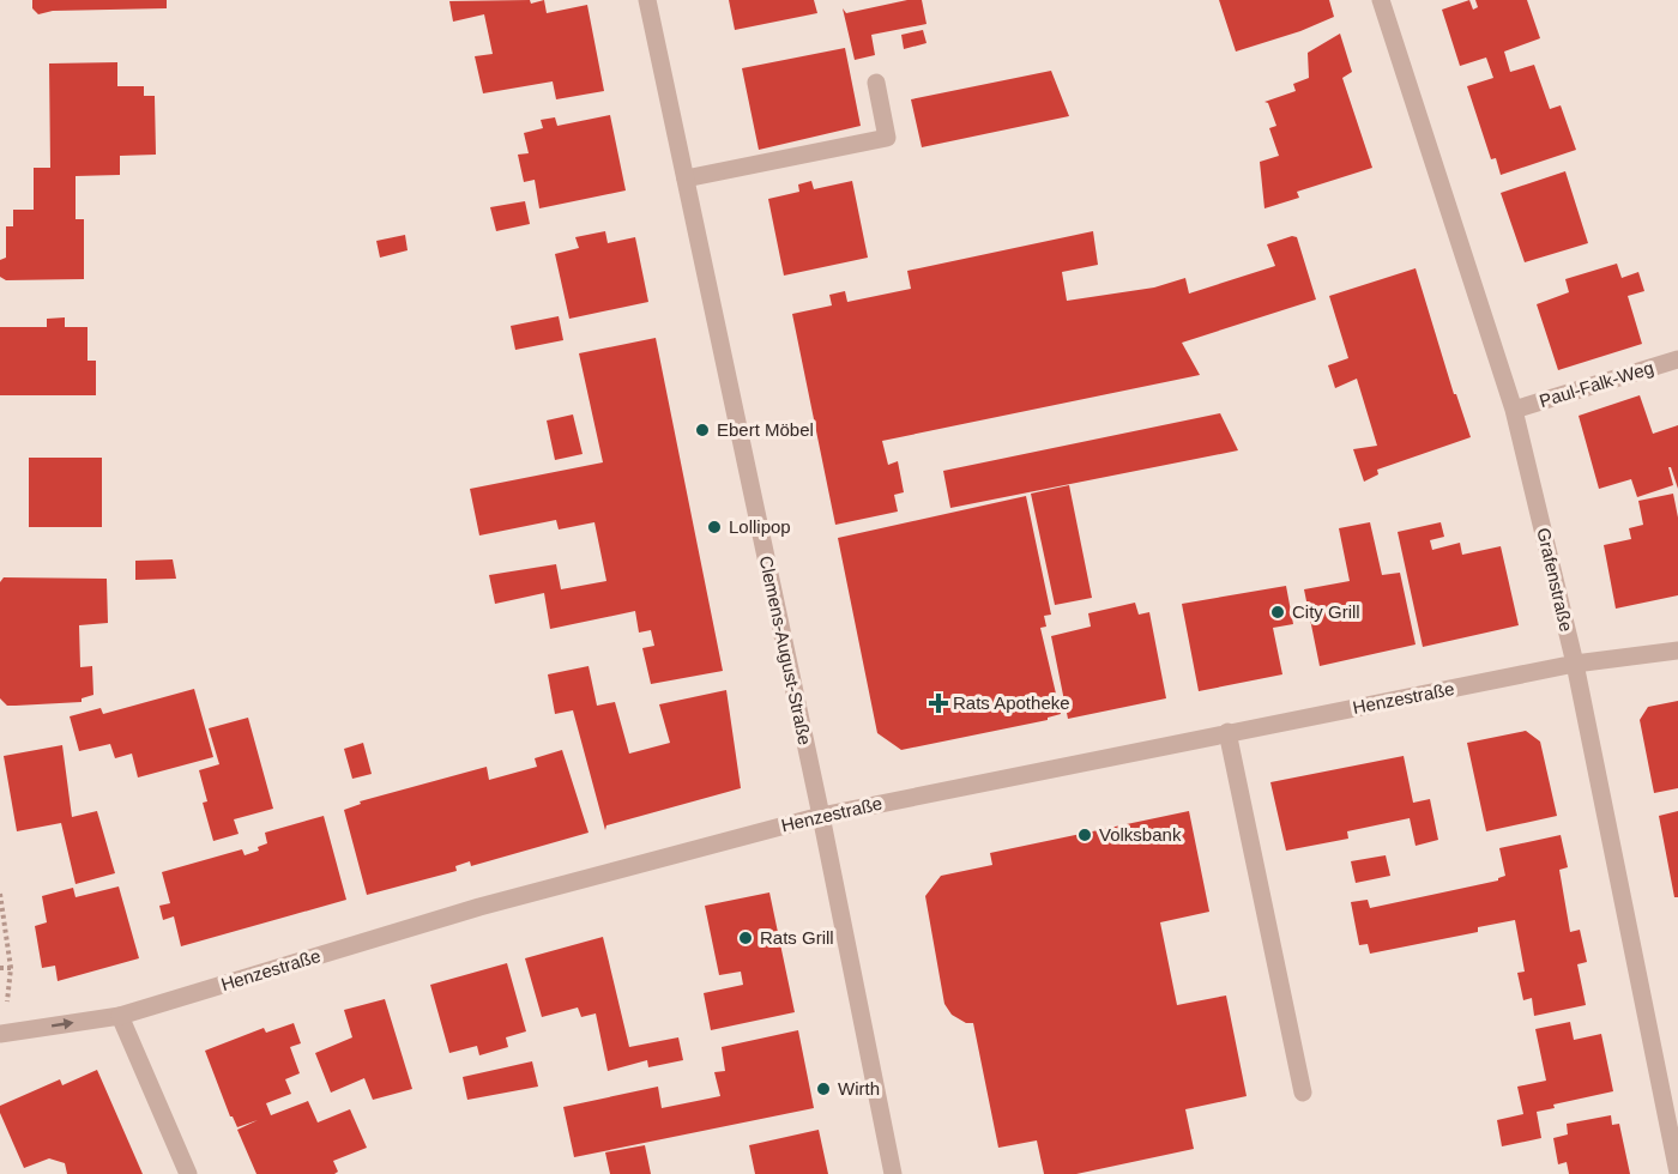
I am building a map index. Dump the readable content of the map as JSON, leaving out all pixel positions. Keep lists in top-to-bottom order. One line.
{"streets":{"street":["Paul-Falk-Weg","Grafenstraße","Clemens-August-Straße","Henzestraße"]},"crossings":[["Paul-Falk-Weg","Grafenstraße"],["Grafenstraße","Henzestraße"],["Clemens-August-Straße","Henzestraße"]],"places":{"other":["Ebert Möbel","Lollipop","City Grill","Volksbank","Rats Grill","Wirth"],"health":["Rats Apotheke"]}}
